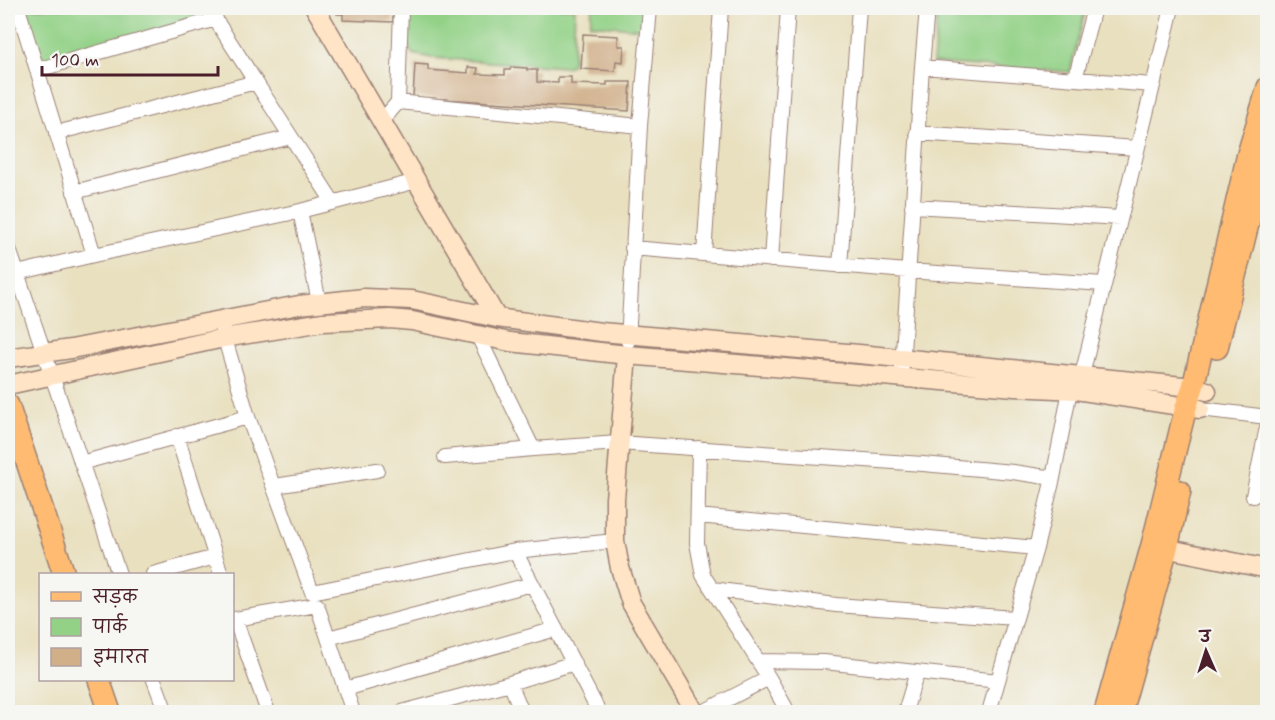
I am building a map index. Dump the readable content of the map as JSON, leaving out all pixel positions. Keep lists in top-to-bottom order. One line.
{"legend":["सड़क","पार्क","इमारत"],"scale_bar":"100 m","north":"top"}
